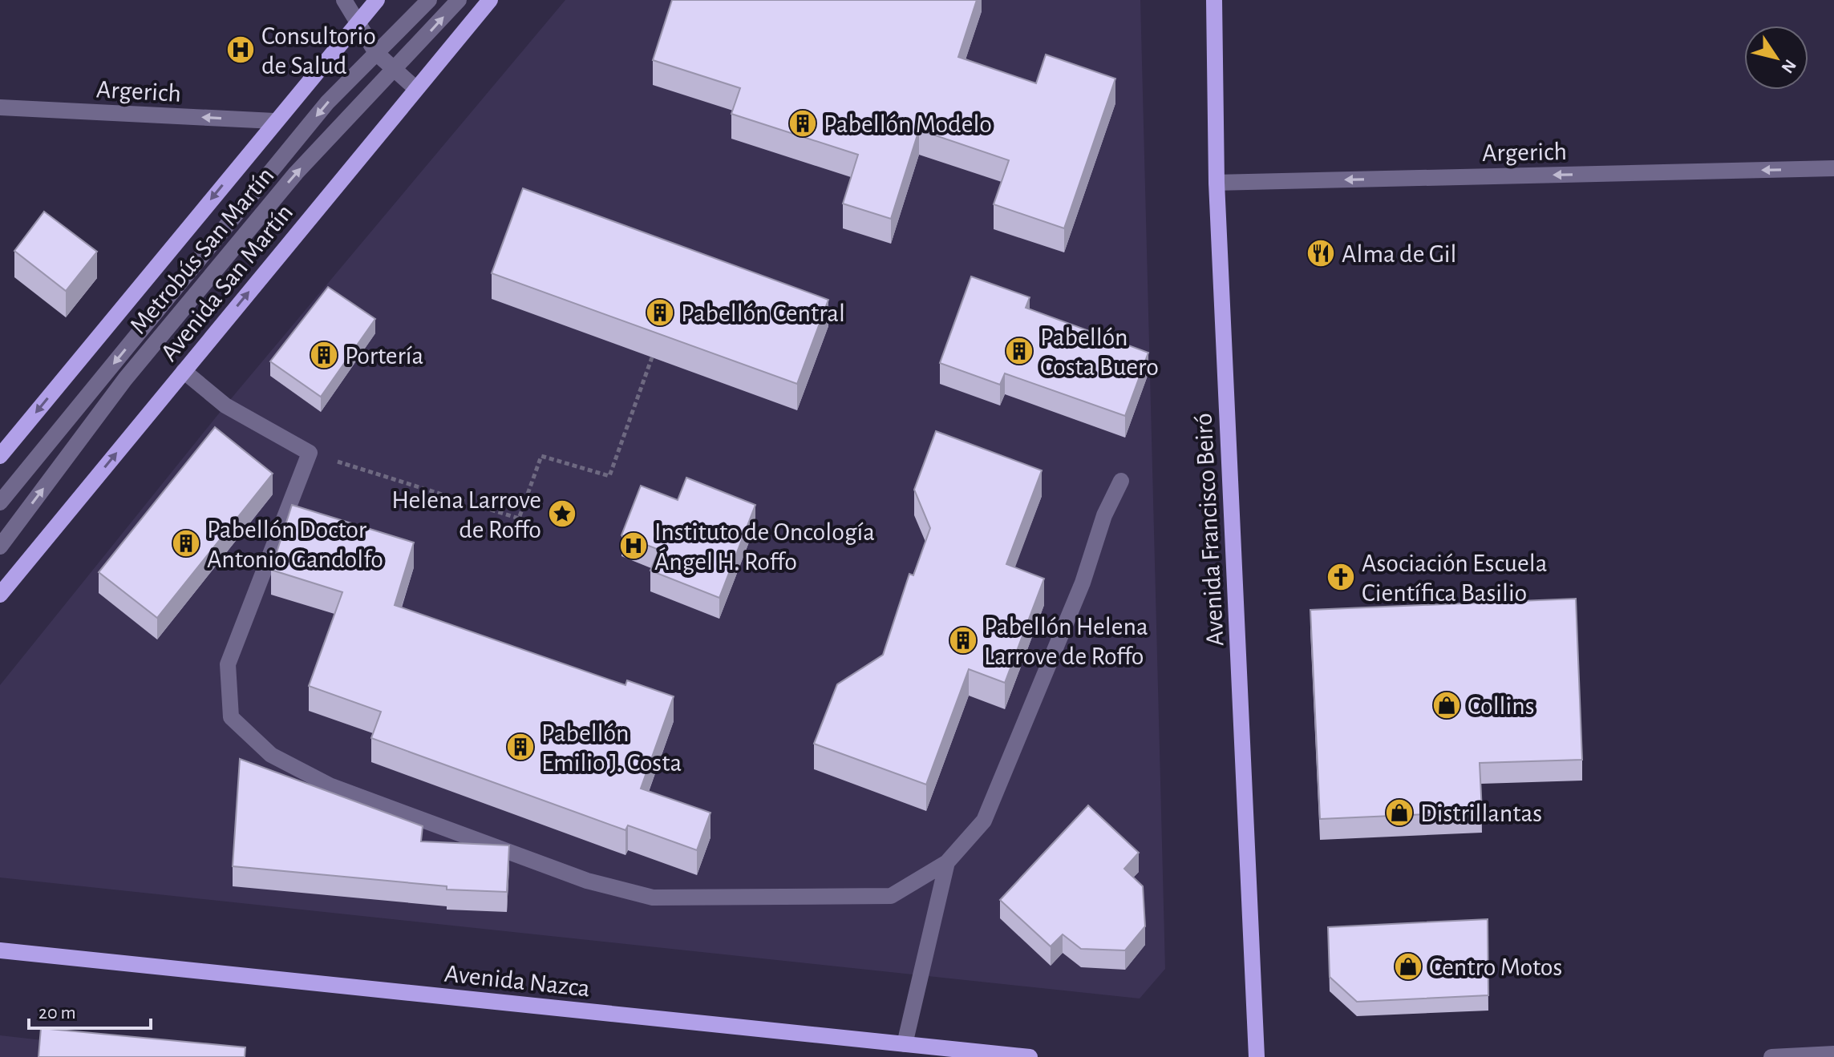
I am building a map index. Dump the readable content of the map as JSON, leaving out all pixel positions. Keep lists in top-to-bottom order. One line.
{"streets":{"main road":["Avenida San Martín","Avenida Francisco Beiró","Avenida Nazca"],"street":["Argerich","Metrobús San Martín"]},"crossings":[["Argerich","Avenida Francisco Beiró"]],"one_way":["Argerich"],"places":{"hospital":["Consultorio de Salud","Instituto de Oncología Ángel H. Roffo"],"building":["Pabellón Modelo","Pabellón Central","Pabellón Costa Buero","Portería","Pabellón Doctor Antonio Gandolfo","Pabellón Helena Larrove de Roffo","Pabellón Emilio J. Costa"],"restaurant":["Alma de Gil"],"place":["Helena Larrove de Roffo"],"church":["Asociación Escuela Científica Basilio"],"shop":["Collins","Distrillantas","Centro Motos"]},"scale_bar":"20 m","north":"bottom right"}
